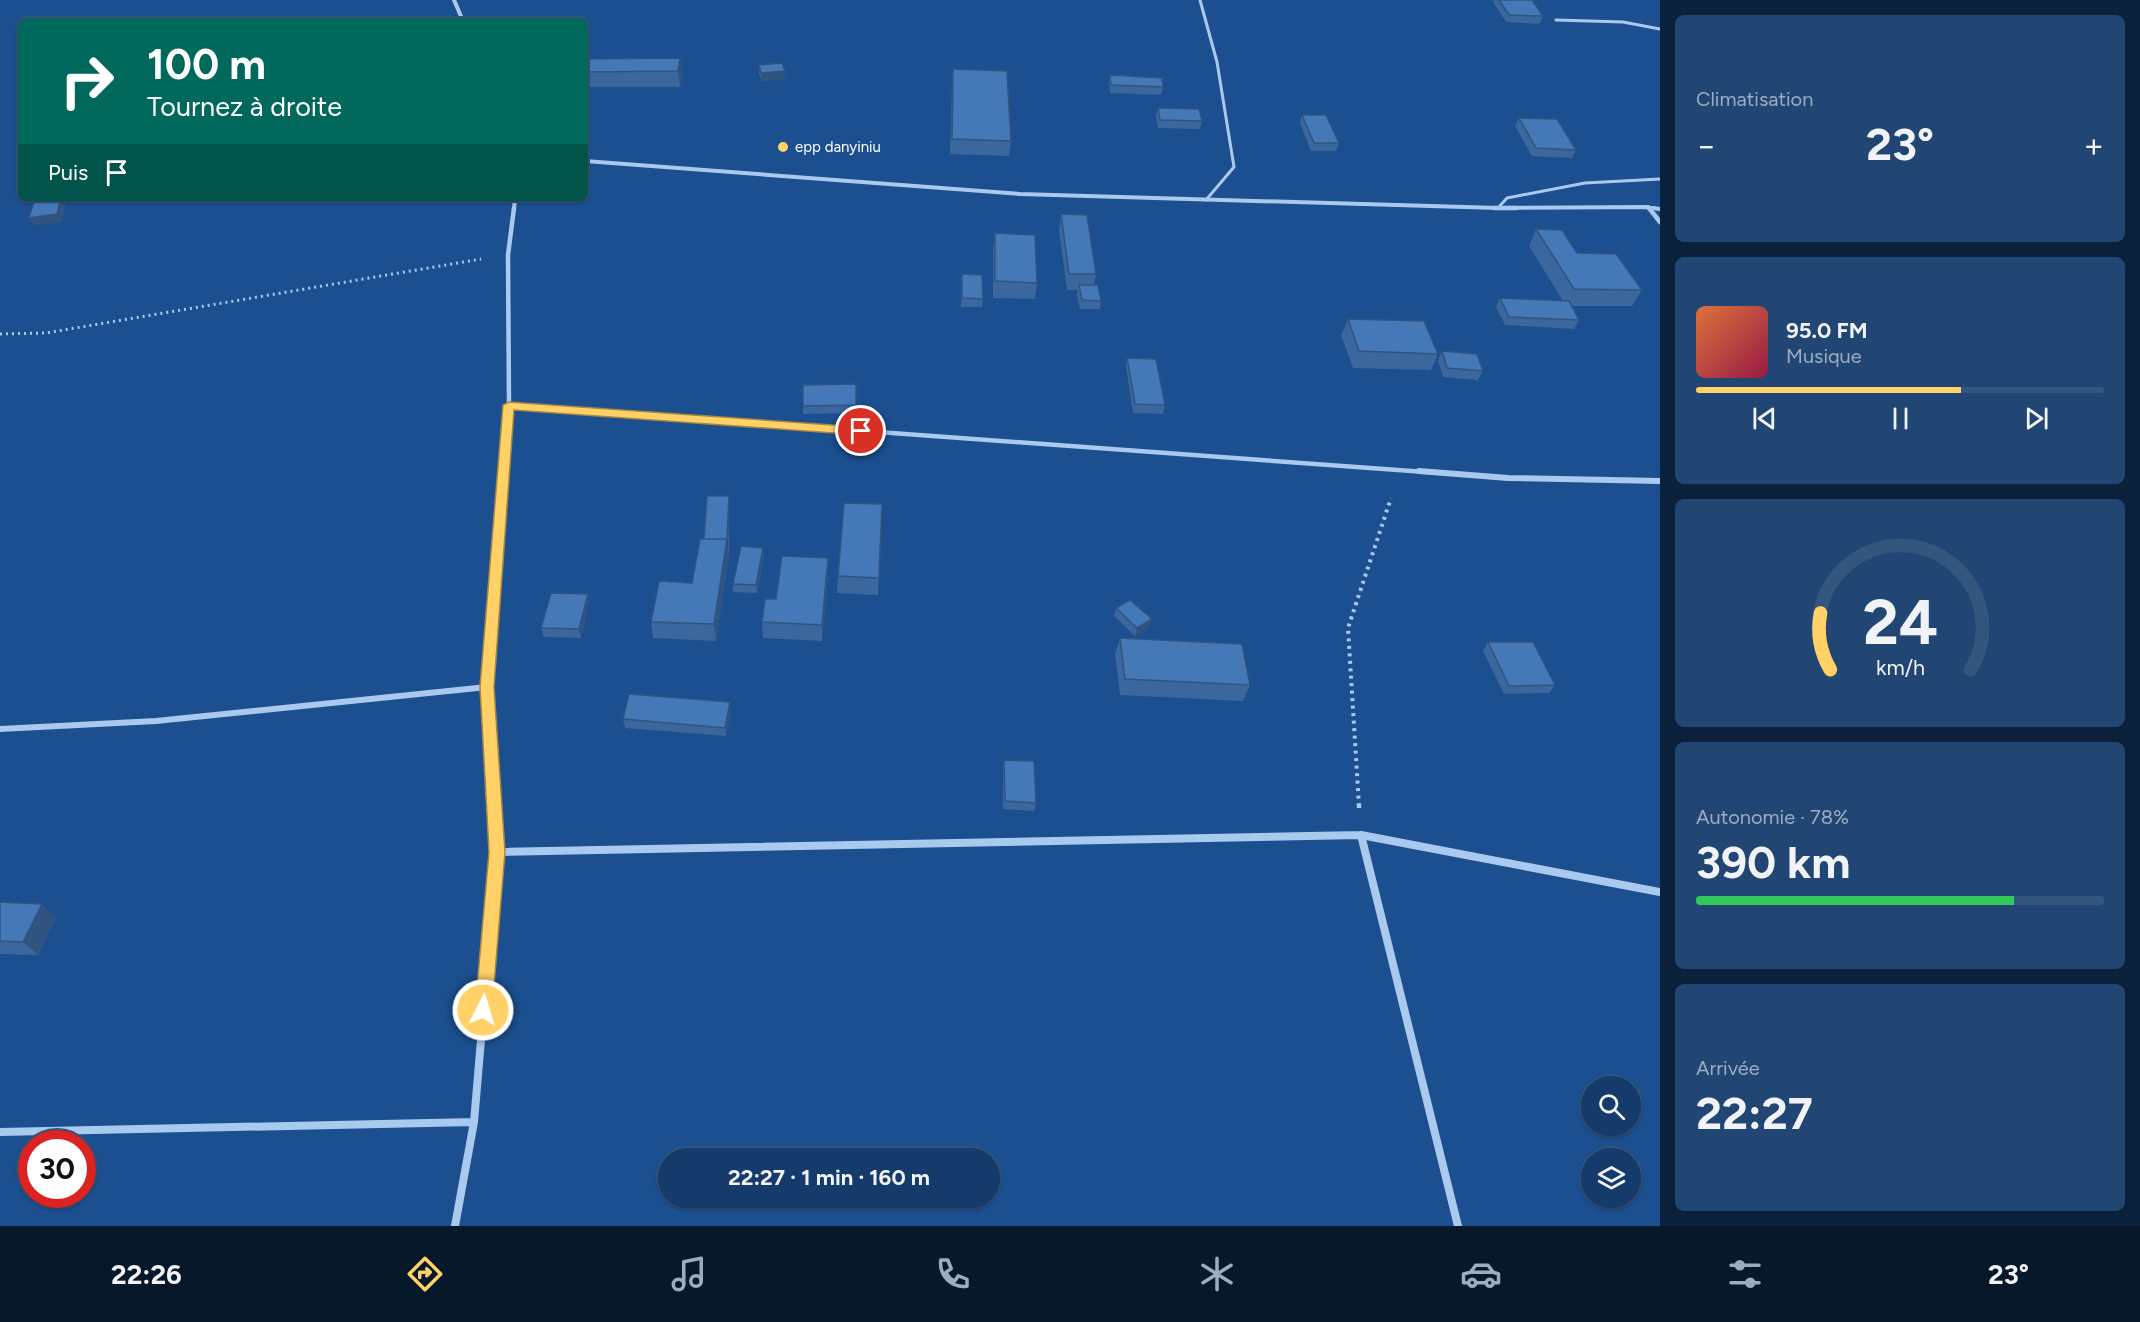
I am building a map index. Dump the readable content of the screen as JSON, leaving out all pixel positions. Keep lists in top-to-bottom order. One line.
{"places":["epp danyiniu"],"page":{"tile":["Climatisation",["Autonomie · 78%","390 km"],["Arrivée","22:27"]],"turn":["100 m","Tournez à droite"],"heat":["−","23°","+"],"then":"Puis","song":["95.0 FM","Musique"],"limit":"30","trip":"22:27 · 1 min · 160 m","tabs":["22:26","23°"],"gauge":["24","km/h"]}}
